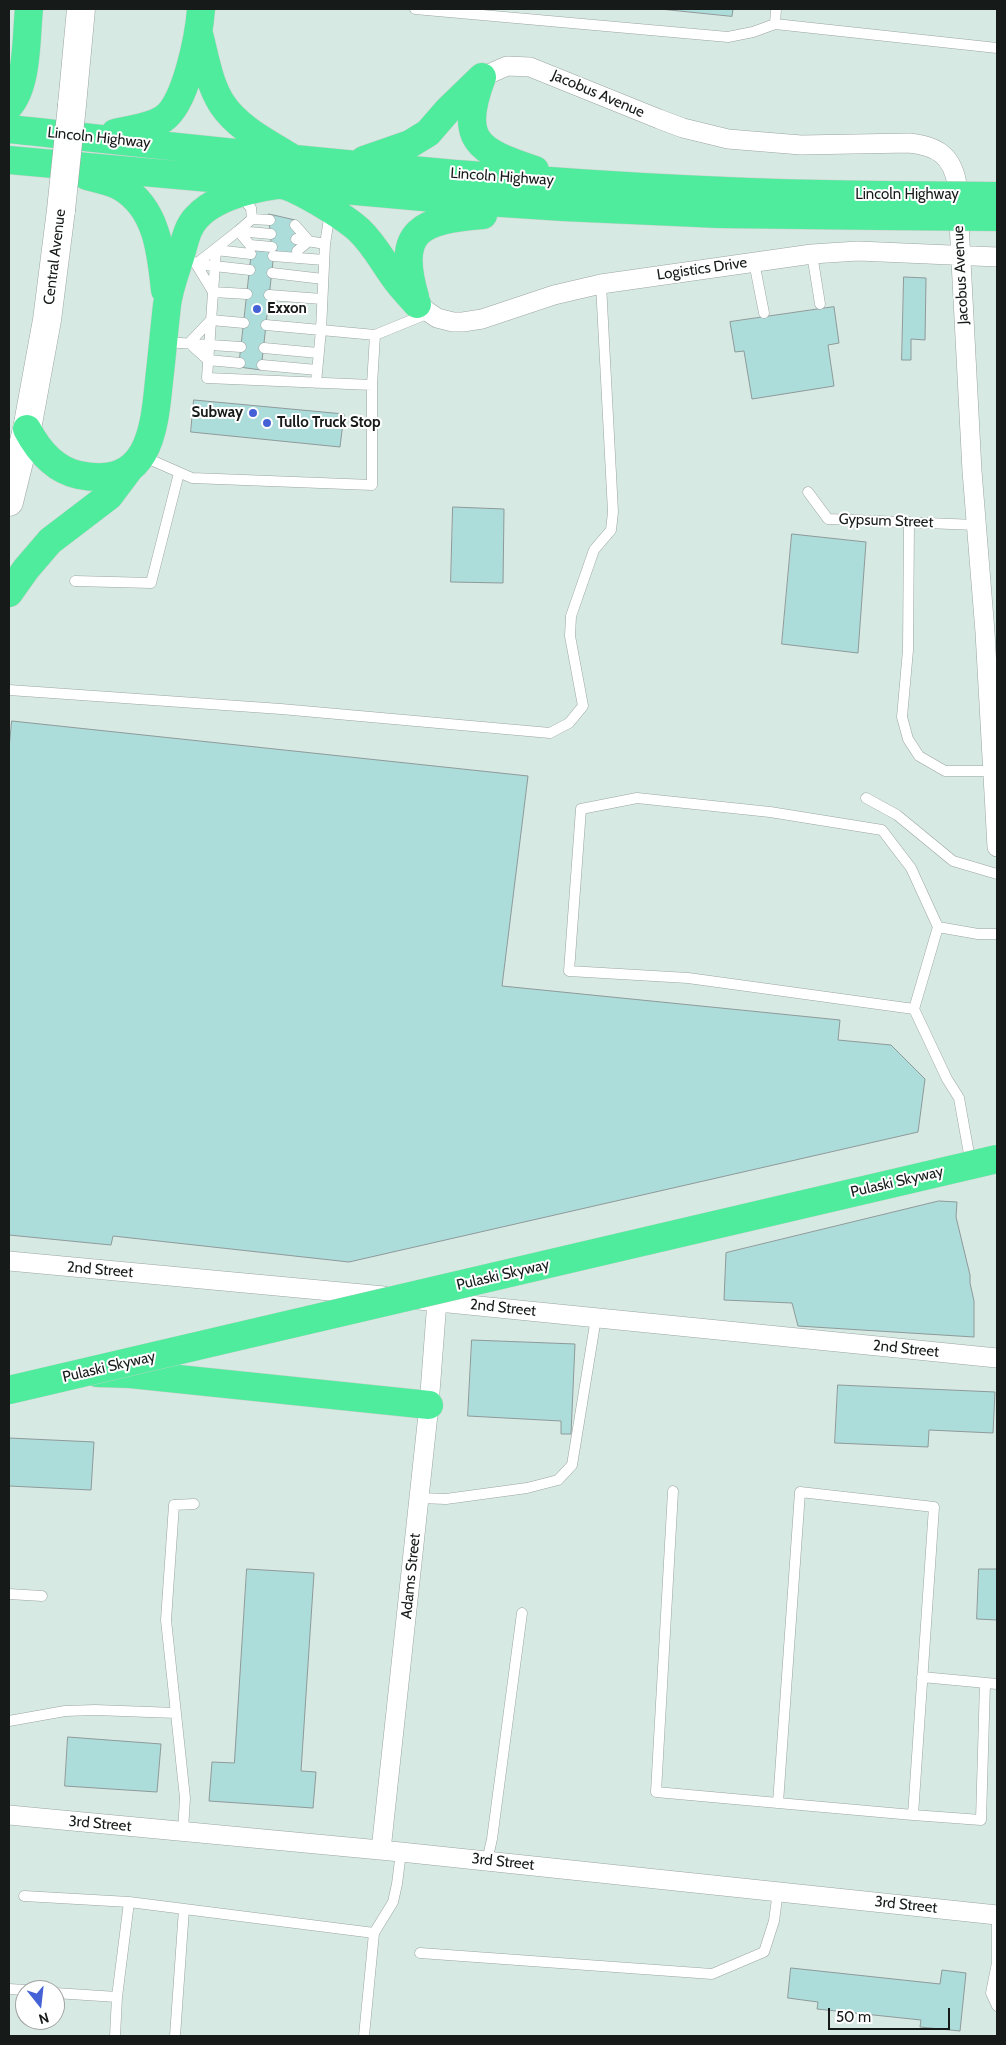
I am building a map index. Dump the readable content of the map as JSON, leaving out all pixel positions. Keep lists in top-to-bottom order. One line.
{"streets":{"highway":["Lincoln Highway","Pulaski Skyway"],"main road":["Central Avenue"],"street":["Jacobus Avenue","Logistics Drive","2nd Street","Adams Street","3rd Street"],"lane":["Gypsum Street"]},"crossings":[["Jacobus Avenue","Logistics Drive"],["Jacobus Avenue","Gypsum Street"],["2nd Street","Adams Street"],["Adams Street","3rd Street"]],"places":["Exxon","Subway","Tullo Truck Stop"],"scale_bar":"50 m","north":"bottom"}
